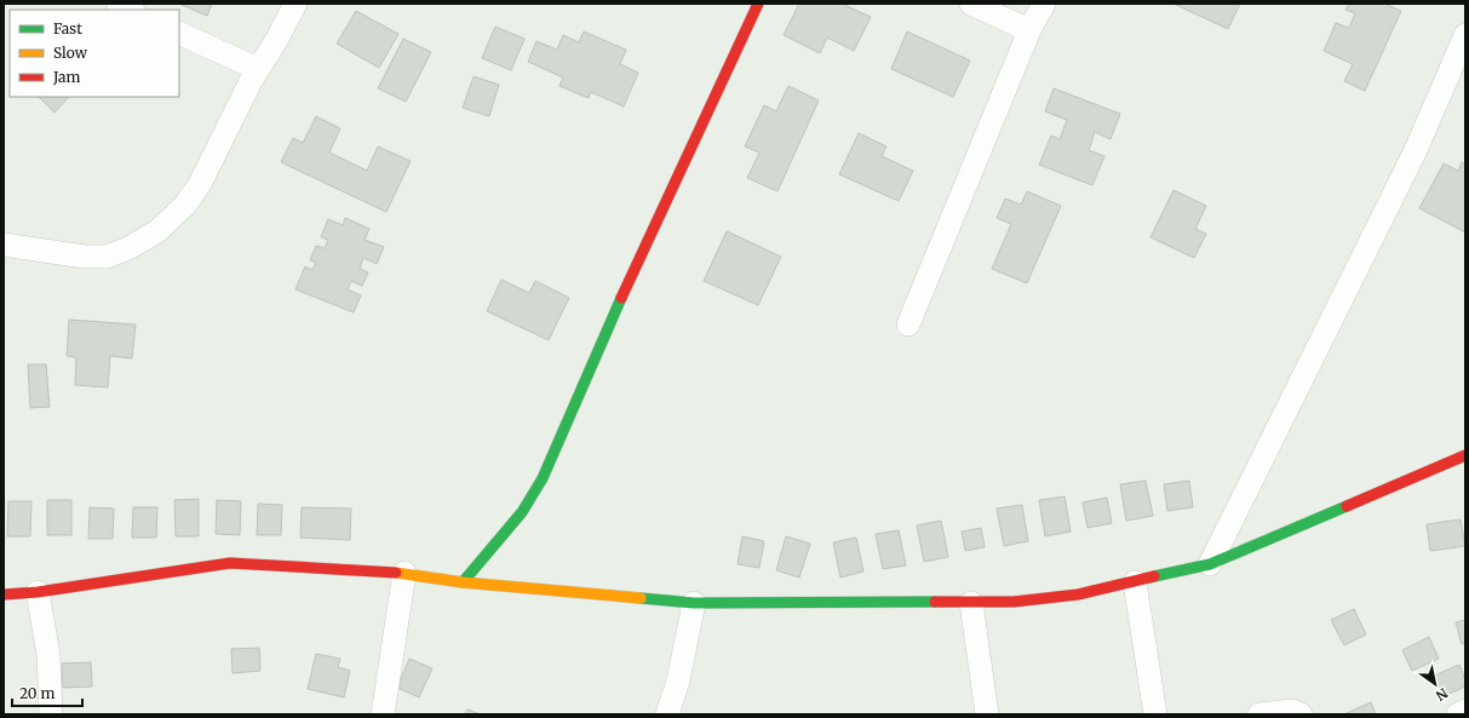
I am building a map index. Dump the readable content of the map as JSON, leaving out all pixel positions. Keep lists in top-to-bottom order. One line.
{"legend":["Fast","Slow","Jam"],"scale_bar":"20 m","north":"bottom right"}
